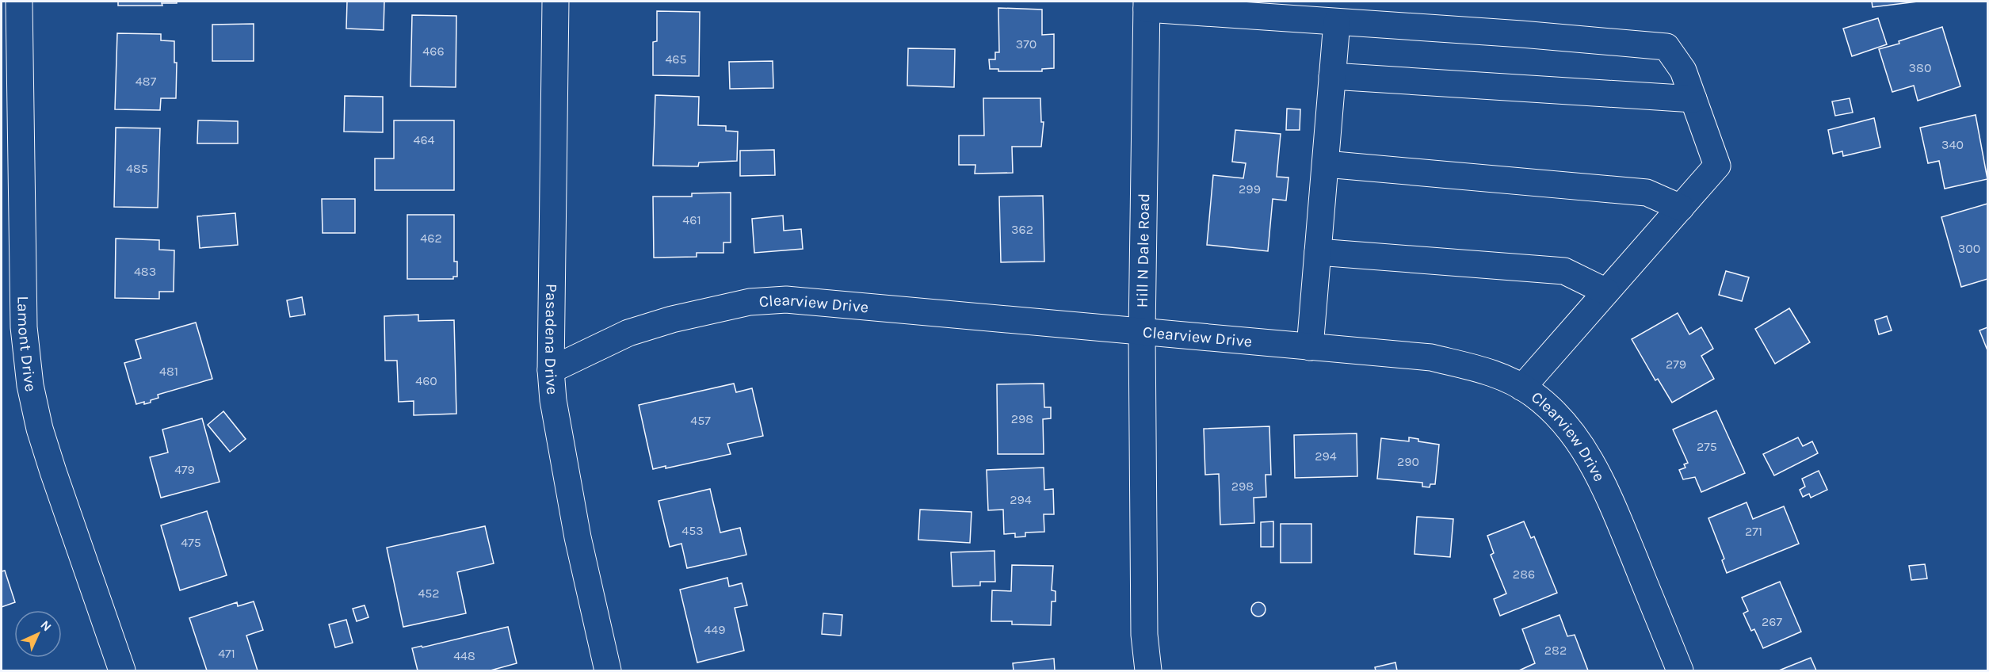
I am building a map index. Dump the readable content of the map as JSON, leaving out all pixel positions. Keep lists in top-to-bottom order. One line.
{"streets":{"street":["Hill N Dale Road","Clearview Drive","Pasadena Drive","Lamont Drive"]},"crossings":[["Hill N Dale Road","Clearview Drive"],["Clearview Drive","Pasadena Drive"]],"house_numbers":["370","466","465","380","487","464","340","485","299","461","362","462","300","483","279","481","460","298","457","275","294","290","479","298","294","453","271","475","286","452","267","449","282","471","448"],"north":"top right"}
